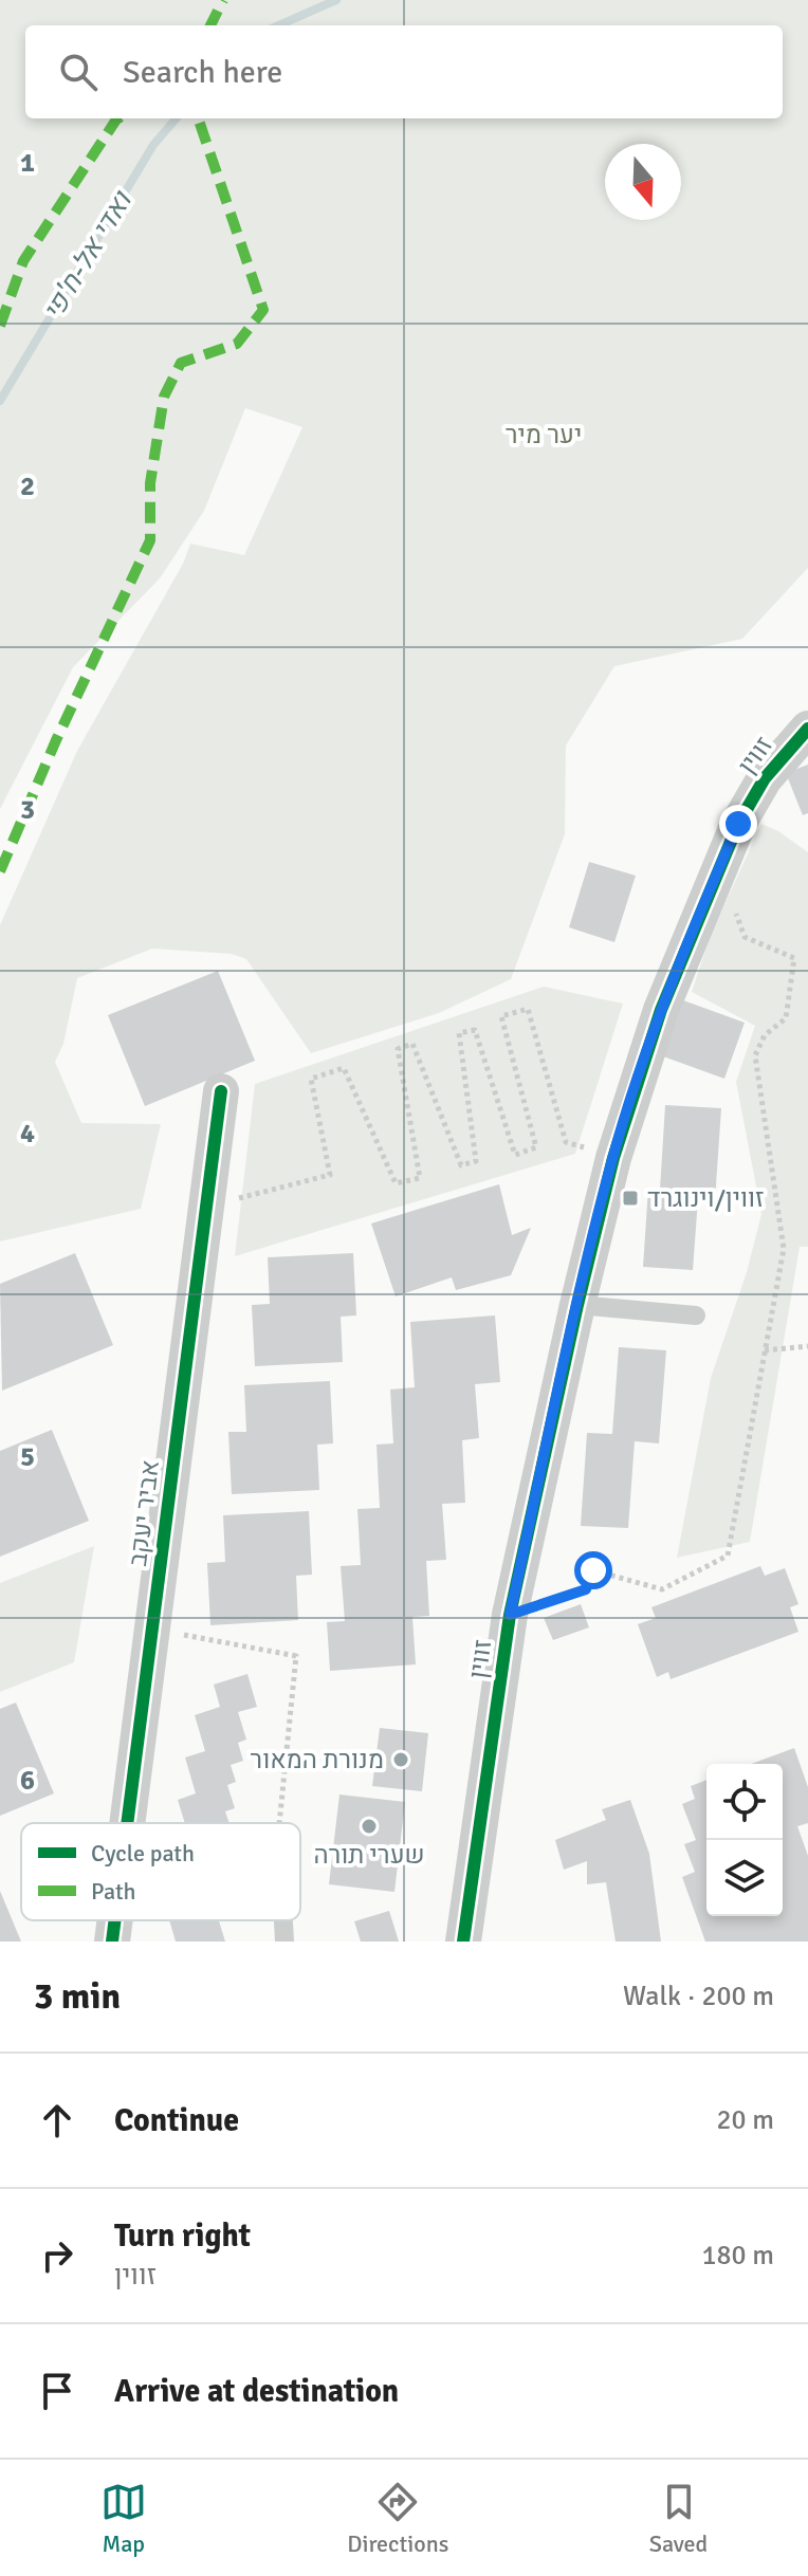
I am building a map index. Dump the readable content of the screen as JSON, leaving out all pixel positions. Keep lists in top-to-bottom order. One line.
{"streets":{"street":["זווין","אביר יעקב"]},"water":["ואדי אל-ח'פי"],"parks":["יער מיר"],"places":{"transit":["זווין/וינוגרד"],"other":["מנורת המאור","שערי תורה"]},"legend":["Cycle path","Path"],"north":"bottom","page":{"search":"Search here","heading":["3 min","Walk · 200 m"],"list":[["Continue","20 m"],["Turn right","זווין","180 m"],"Arrive at destination"],"nav":["Map","Directions","Saved"]},"grid":{"rows":["1","2","3","4","5","6"]}}
